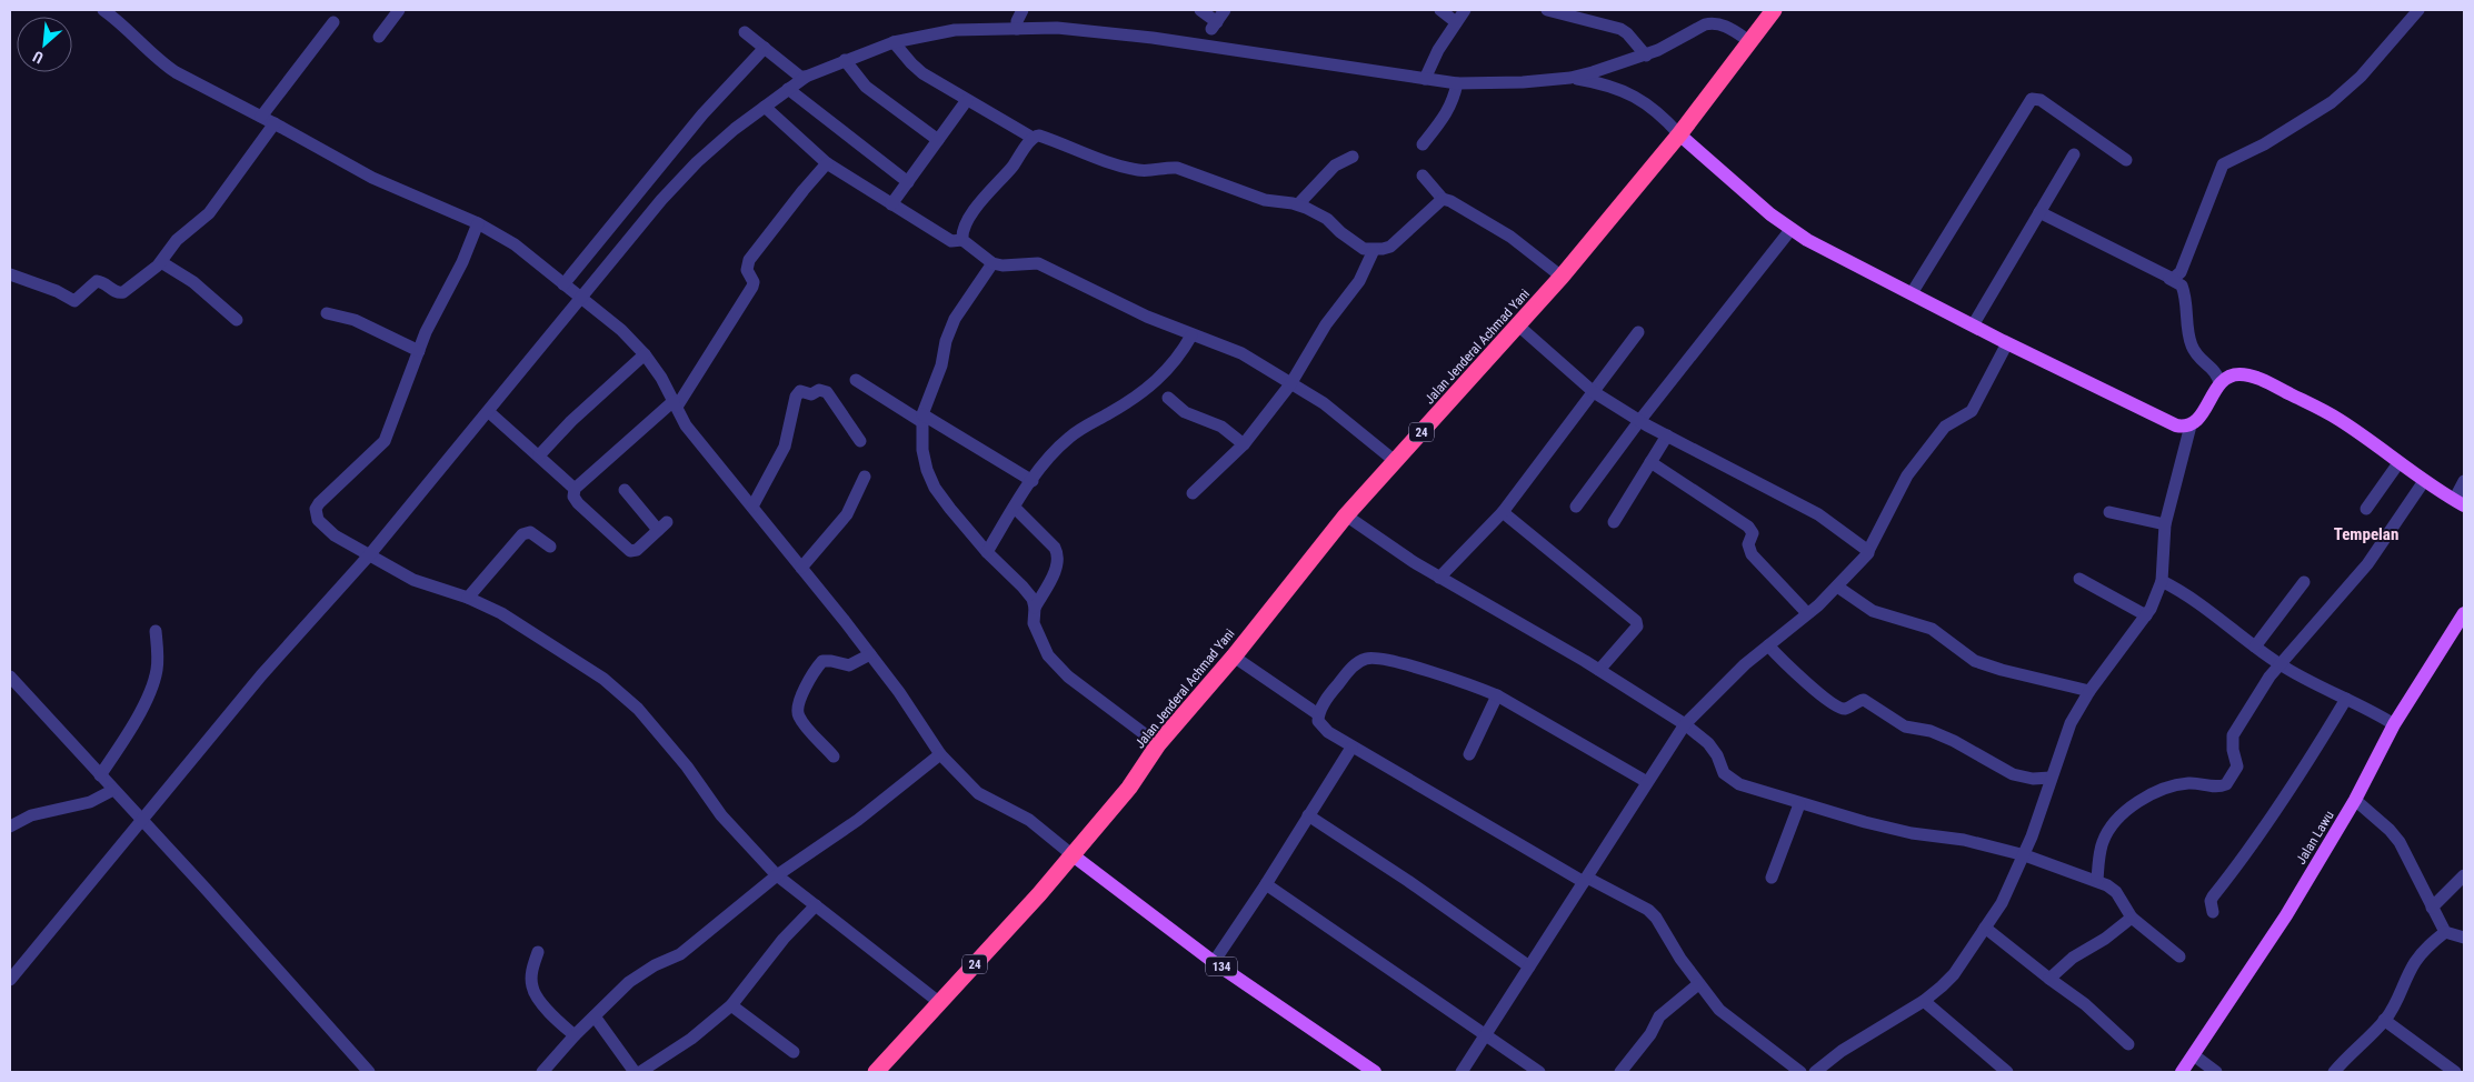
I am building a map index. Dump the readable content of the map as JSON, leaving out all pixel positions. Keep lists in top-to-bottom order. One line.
{"streets":{"highway":["Jalan Jenderal Achmad Yani","24"],"main road":["Jalan Lawu","134"]},"crossings":[["Jalan Jenderal Achmad Yani","24"],["Jalan Jenderal Achmad Yani","134"],["24","134"]],"districts":["Tempelan"],"north":"bottom left"}
